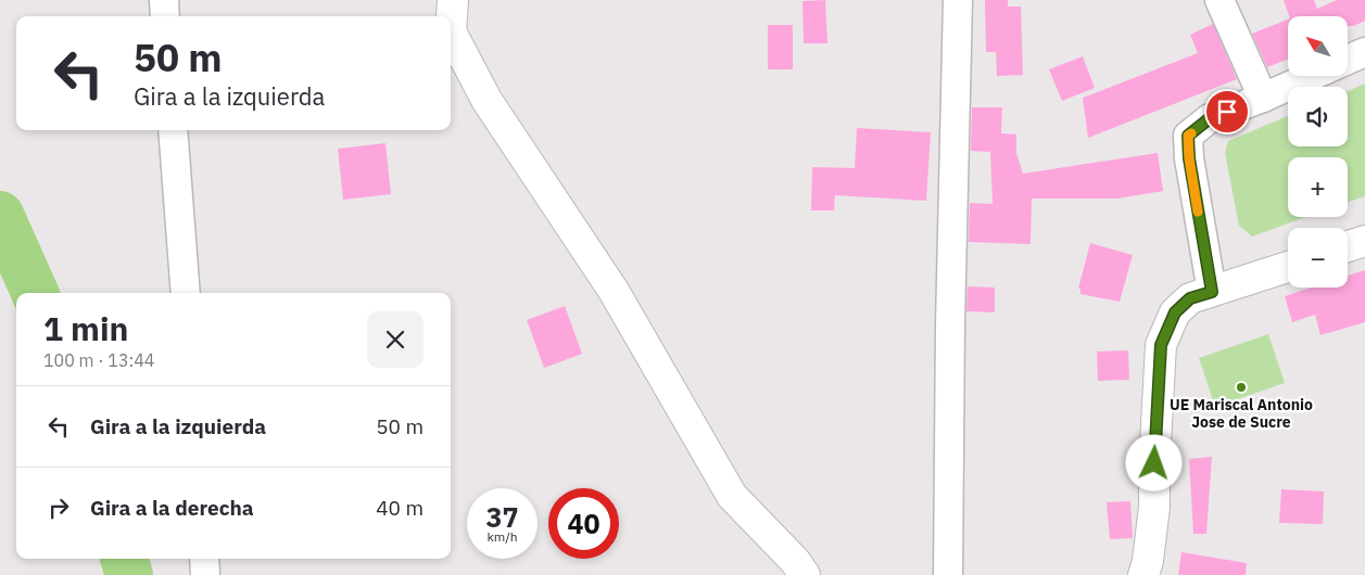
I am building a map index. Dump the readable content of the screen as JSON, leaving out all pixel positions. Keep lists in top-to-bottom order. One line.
{"places":["UE Mariscal Antonio Jose de Sucre"],"north":"top left","page":{"map_buttons":["+","−"],"turn":["50 m","Gira a la izquierda"],"heading":["1 min","100 m · 13:44"],"list":[{"name":"Gira a la izquierda","value":"50 m"},{"name":"Gira a la derecha","value":"40 m"}],"speed":"37 km/h","limit":"40"}}
